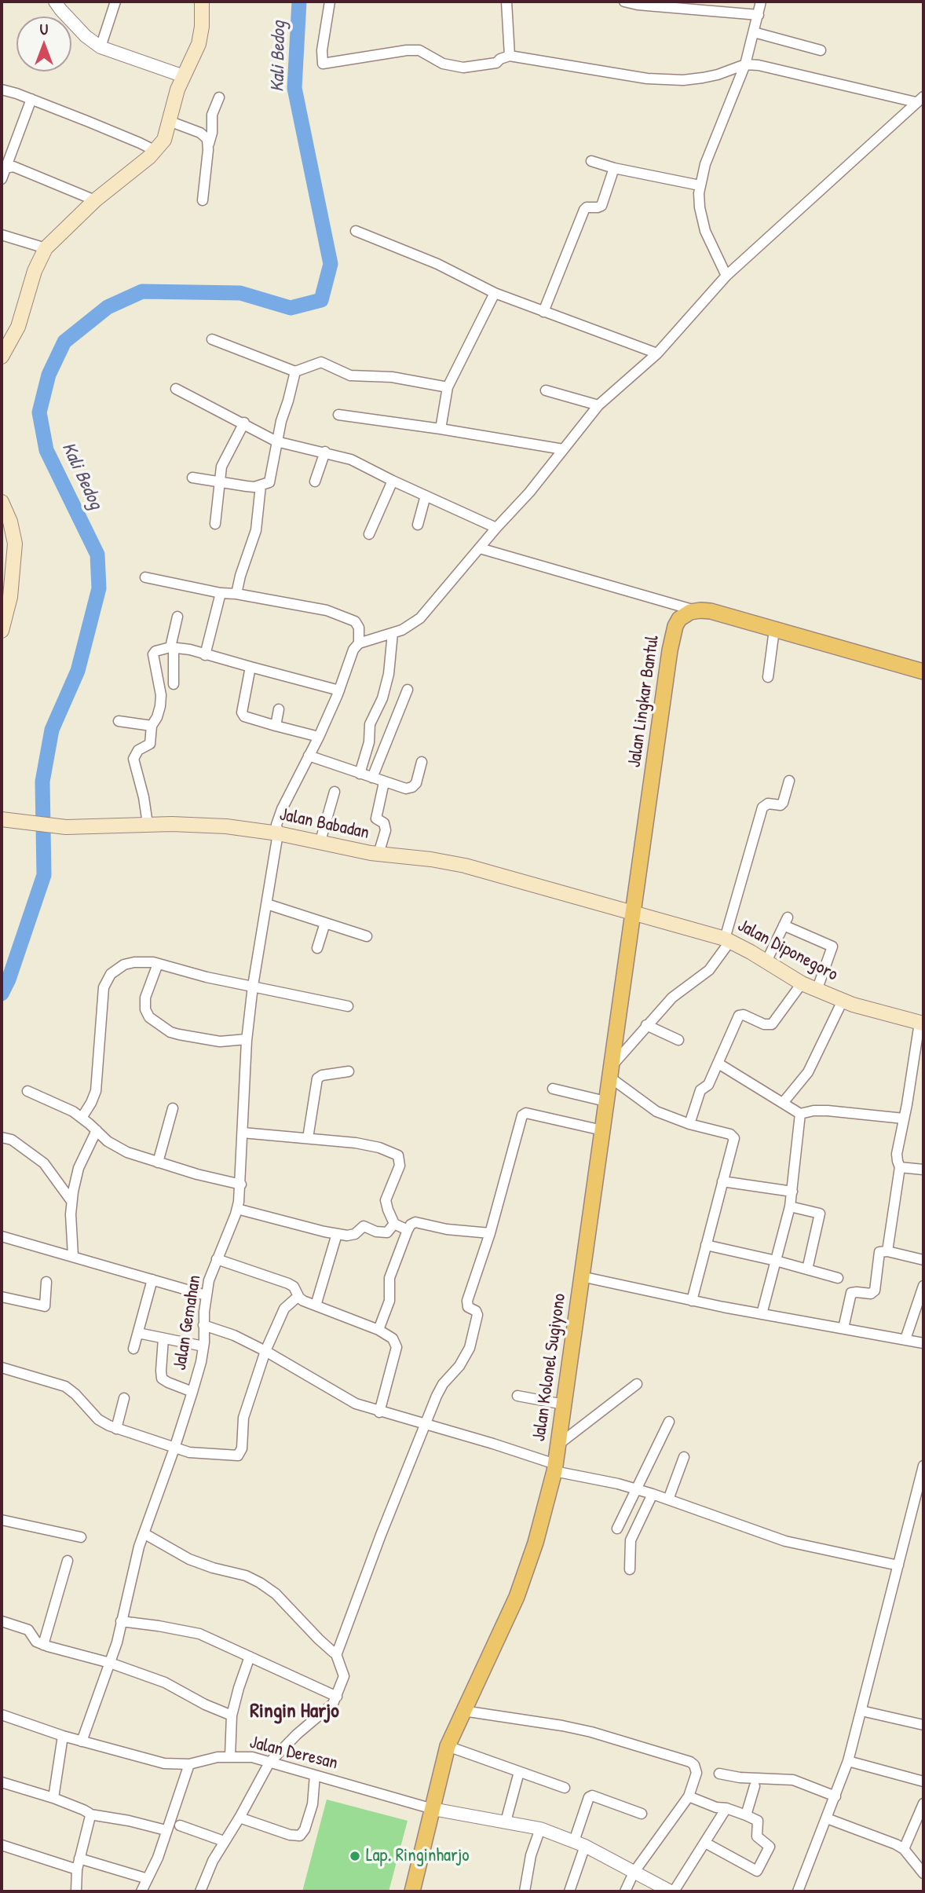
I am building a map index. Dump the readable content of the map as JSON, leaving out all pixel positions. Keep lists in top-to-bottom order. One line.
{"streets":{"main road":["Jalan Lingkar Bantul","Jalan Babadan","Jalan Diponegoro","Jalan Kolonel Sugiyono"],"street":["Jalan Gemahan","Jalan Deresan"]},"crossings":[["Jalan Lingkar Bantul","Jalan Babadan"],["Jalan Lingkar Bantul","Jalan Diponegoro"],["Jalan Lingkar Bantul","Jalan Kolonel Sugiyono"],["Jalan Babadan","Jalan Diponegoro"],["Jalan Babadan","Jalan Gemahan"],["Jalan Babadan","Jalan Kolonel Sugiyono"],["Jalan Diponegoro","Jalan Kolonel Sugiyono"],["Jalan Gemahan","Jalan Deresan"],["Jalan Kolonel Sugiyono","Jalan Deresan"]],"districts":["Ringin Harjo"],"water":["Kali Bedog"],"places":["Lap. Ringinharjo"],"north":"top"}
